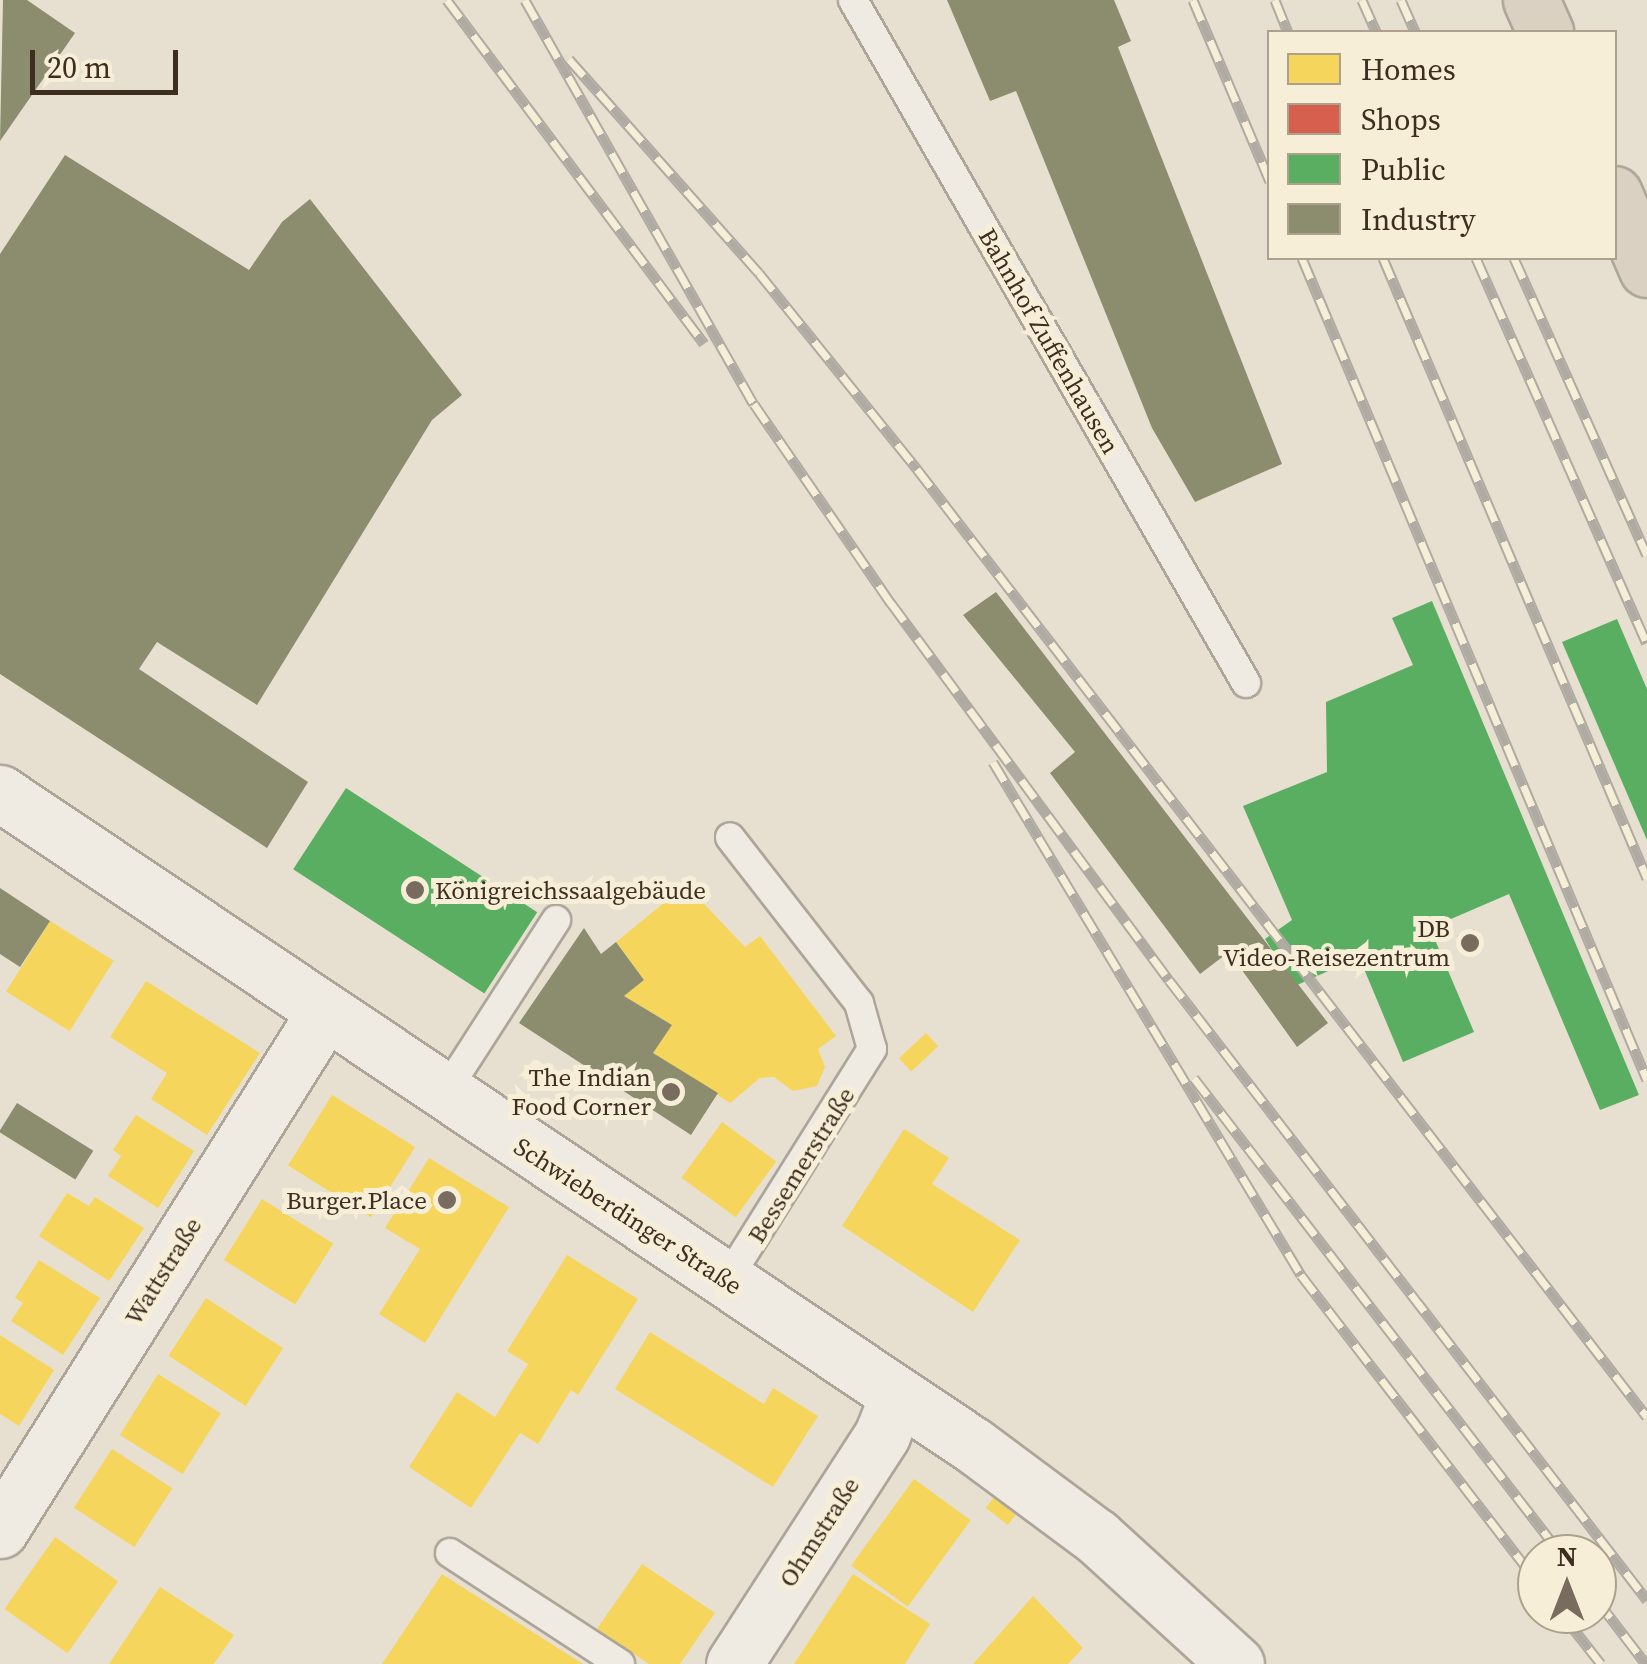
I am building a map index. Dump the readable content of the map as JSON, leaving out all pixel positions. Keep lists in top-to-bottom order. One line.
{"streets":{"main road":["Schwieberdinger Straße","Wattstraße","Ohmstraße"],"lane":["Bahnhof Zuffenhausen","Bessemerstraße"]},"crossings":[["Bessemerstraße","Schwieberdinger Straße"],["Schwieberdinger Straße","Wattstraße"],["Schwieberdinger Straße","Ohmstraße"]],"places":["Königreichssaalgebäude","DB Video-Reisezentrum","The Indian Food Corner","Burger.Place"],"legend":["Homes","Shops","Public","Industry"],"scale_bar":"20 m","north":"top"}
